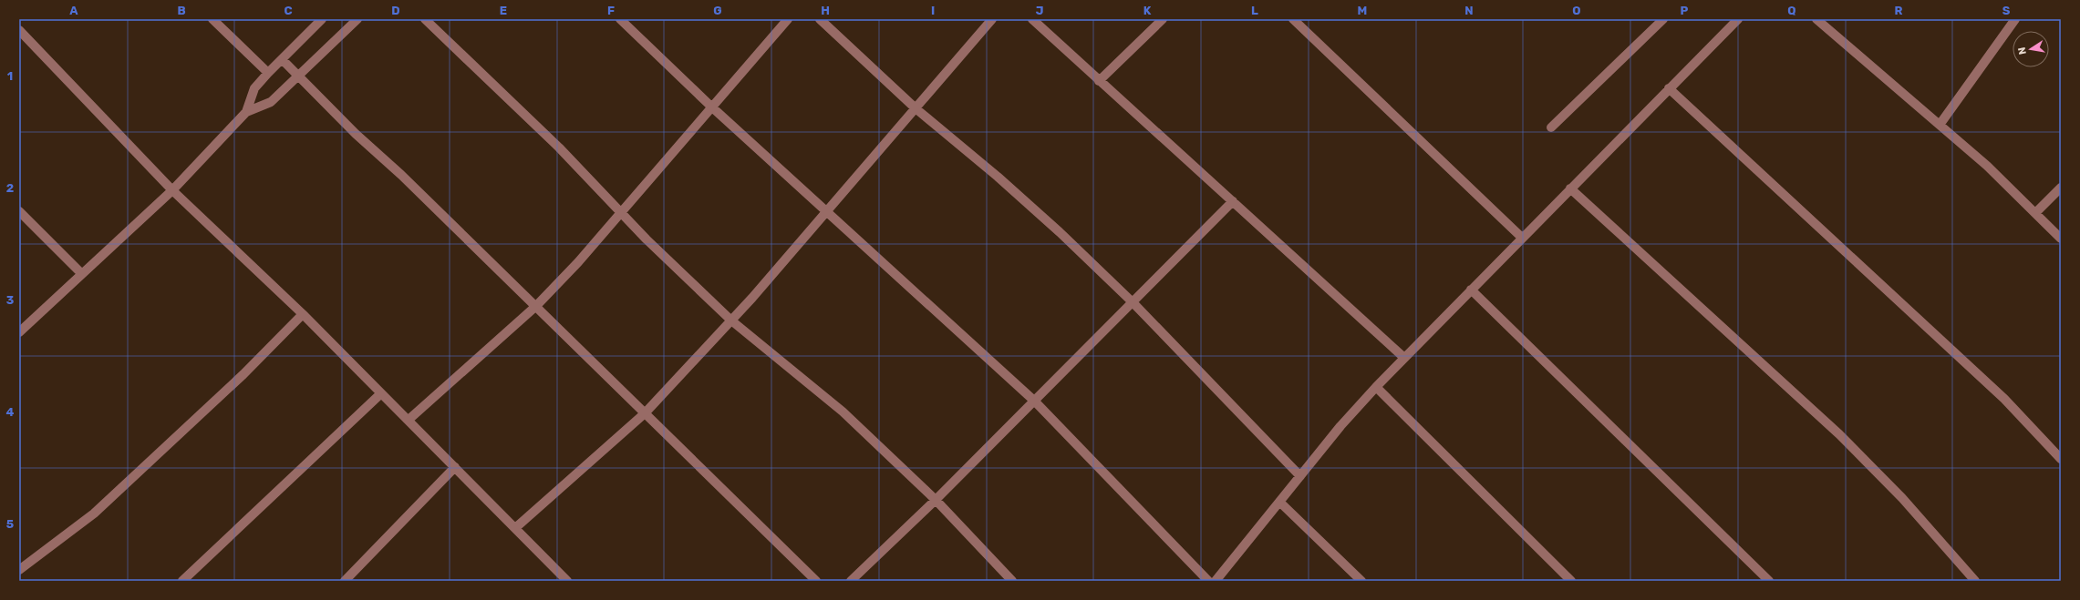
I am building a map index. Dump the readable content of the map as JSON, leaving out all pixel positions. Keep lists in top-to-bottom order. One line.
{"north":"left","grid":{"columns":["A","B","C","D","E","F","G","H","I","J","K","L","M","N","O","P","Q","R","S"],"rows":["1","2","3","4","5"]}}
